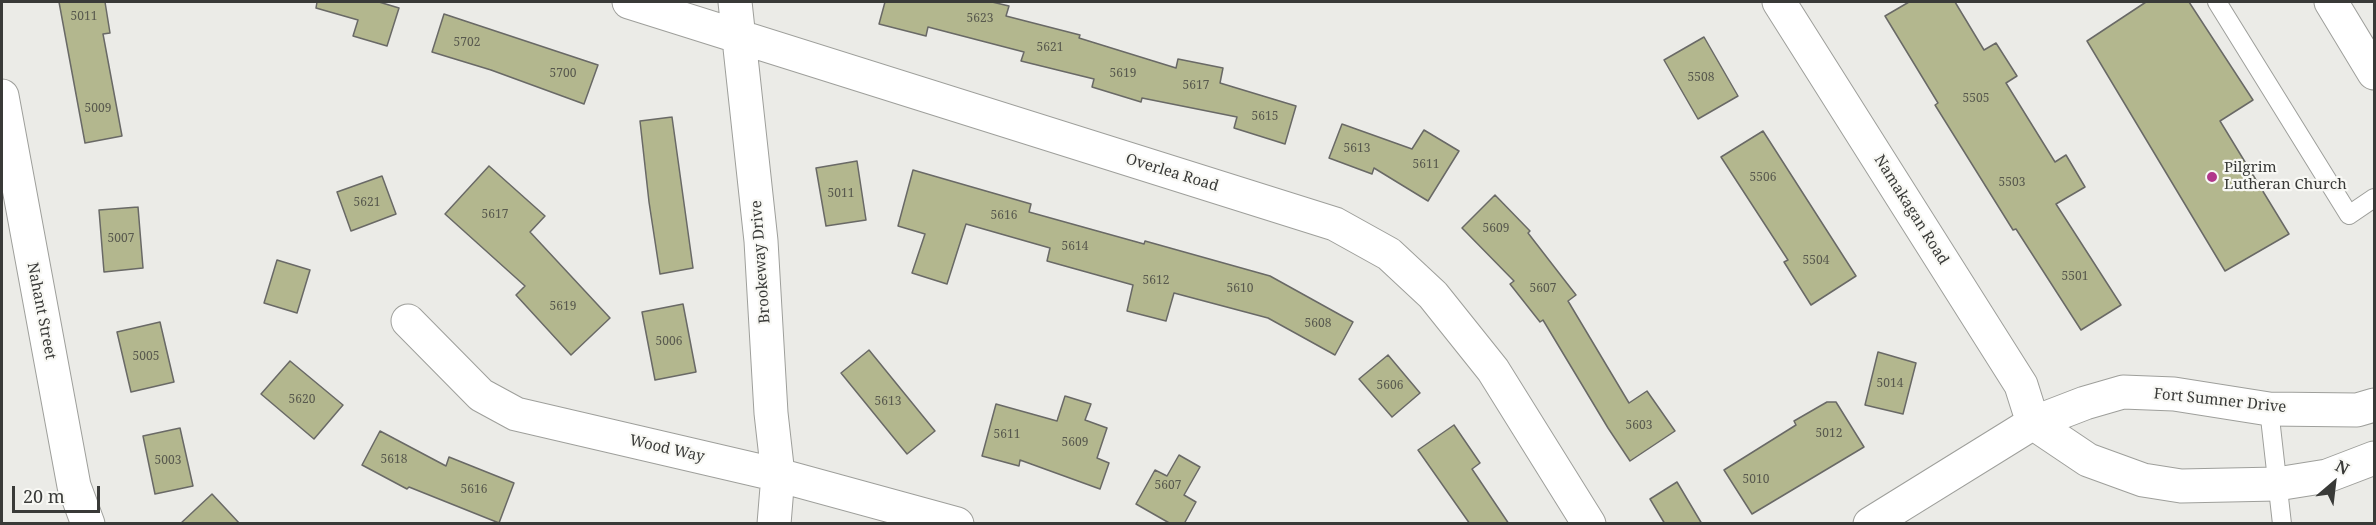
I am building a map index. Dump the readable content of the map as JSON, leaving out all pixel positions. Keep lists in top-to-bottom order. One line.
{"streets":{"street":["Overlea Road","Namakagan Road","Brookeway Drive","Nahant Street","Fort Sumner Drive","Wood Way"]},"crossings":[["Overlea Road","Brookeway Drive"],["Namakagan Road","Fort Sumner Drive"],["Brookeway Drive","Wood Way"]],"places":["Pilgrim Lutheran Church"],"house_numbers":["5011","5623","5702","5621","5700","5619","5508","5617","5505","5009","5615","5613","5611","5506","5503","5011","5621","5617","5616","5609","5007","5614","5504","5501","5612","5610","5607","5619","5608","5006","5005","5014","5606","5620","5613","5603","5012","5611","5609","5618","5003","5010","5607","5616"],"scale_bar":"20 m","north":"top right"}
